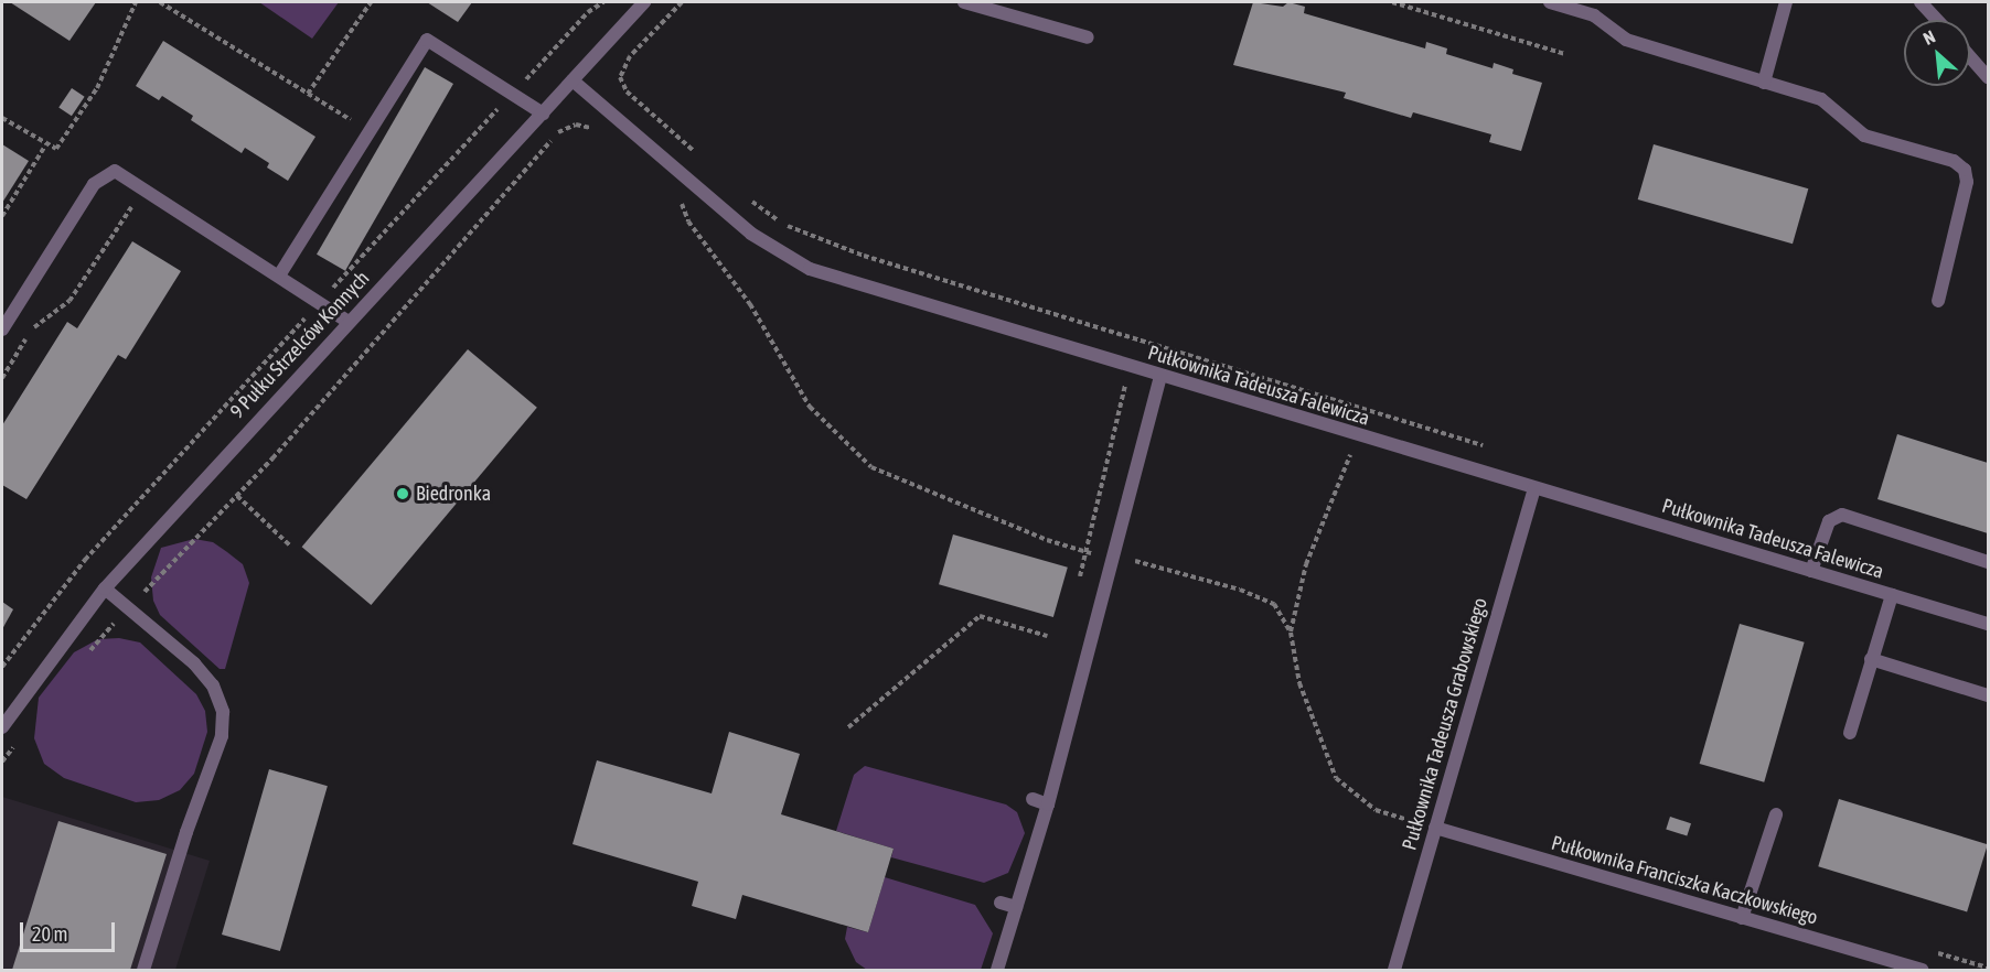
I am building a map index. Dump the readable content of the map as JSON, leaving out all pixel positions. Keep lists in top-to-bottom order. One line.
{"streets":{"street":["9 Pułku Strzelców Konnych","Pułkownika Tadeusza Falewicza","Pułkownika Tadeusza Grabowskiego","Pułkownika Franciszka Kaczkowskiego"]},"crossings":[["9 Pułku Strzelców Konnych","Pułkownika Tadeusza Falewicza"],["Pułkownika Tadeusza Falewicza","Pułkownika Tadeusza Grabowskiego"],["Pułkownika Tadeusza Grabowskiego","Pułkownika Franciszka Kaczkowskiego"]],"places":["Biedronka"],"scale_bar":"20 m","north":"top left"}
